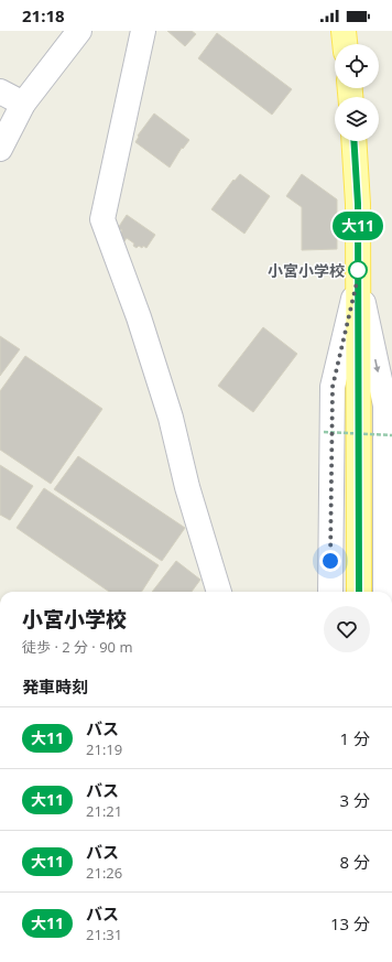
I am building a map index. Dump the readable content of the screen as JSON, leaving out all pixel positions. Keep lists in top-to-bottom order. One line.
{"places":["小宮小学校"],"lines":["bus line 大11"],"page":{"status":"21:18","on_map":"大11","heading":[["小宮小学校","徒歩 · 2 分 · 90 m"],"発車時刻"],"list":[{"mark":"大11","name":"バス","note":"21:19","value":"1 分"},{"mark":"大11","name":"バス","note":"21:21","value":"3 分"},{"mark":"大11","name":"バス","note":"21:26","value":"8 分"},{"mark":"大11","name":"バス","note":"21:31","value":"13 分"}]}}
